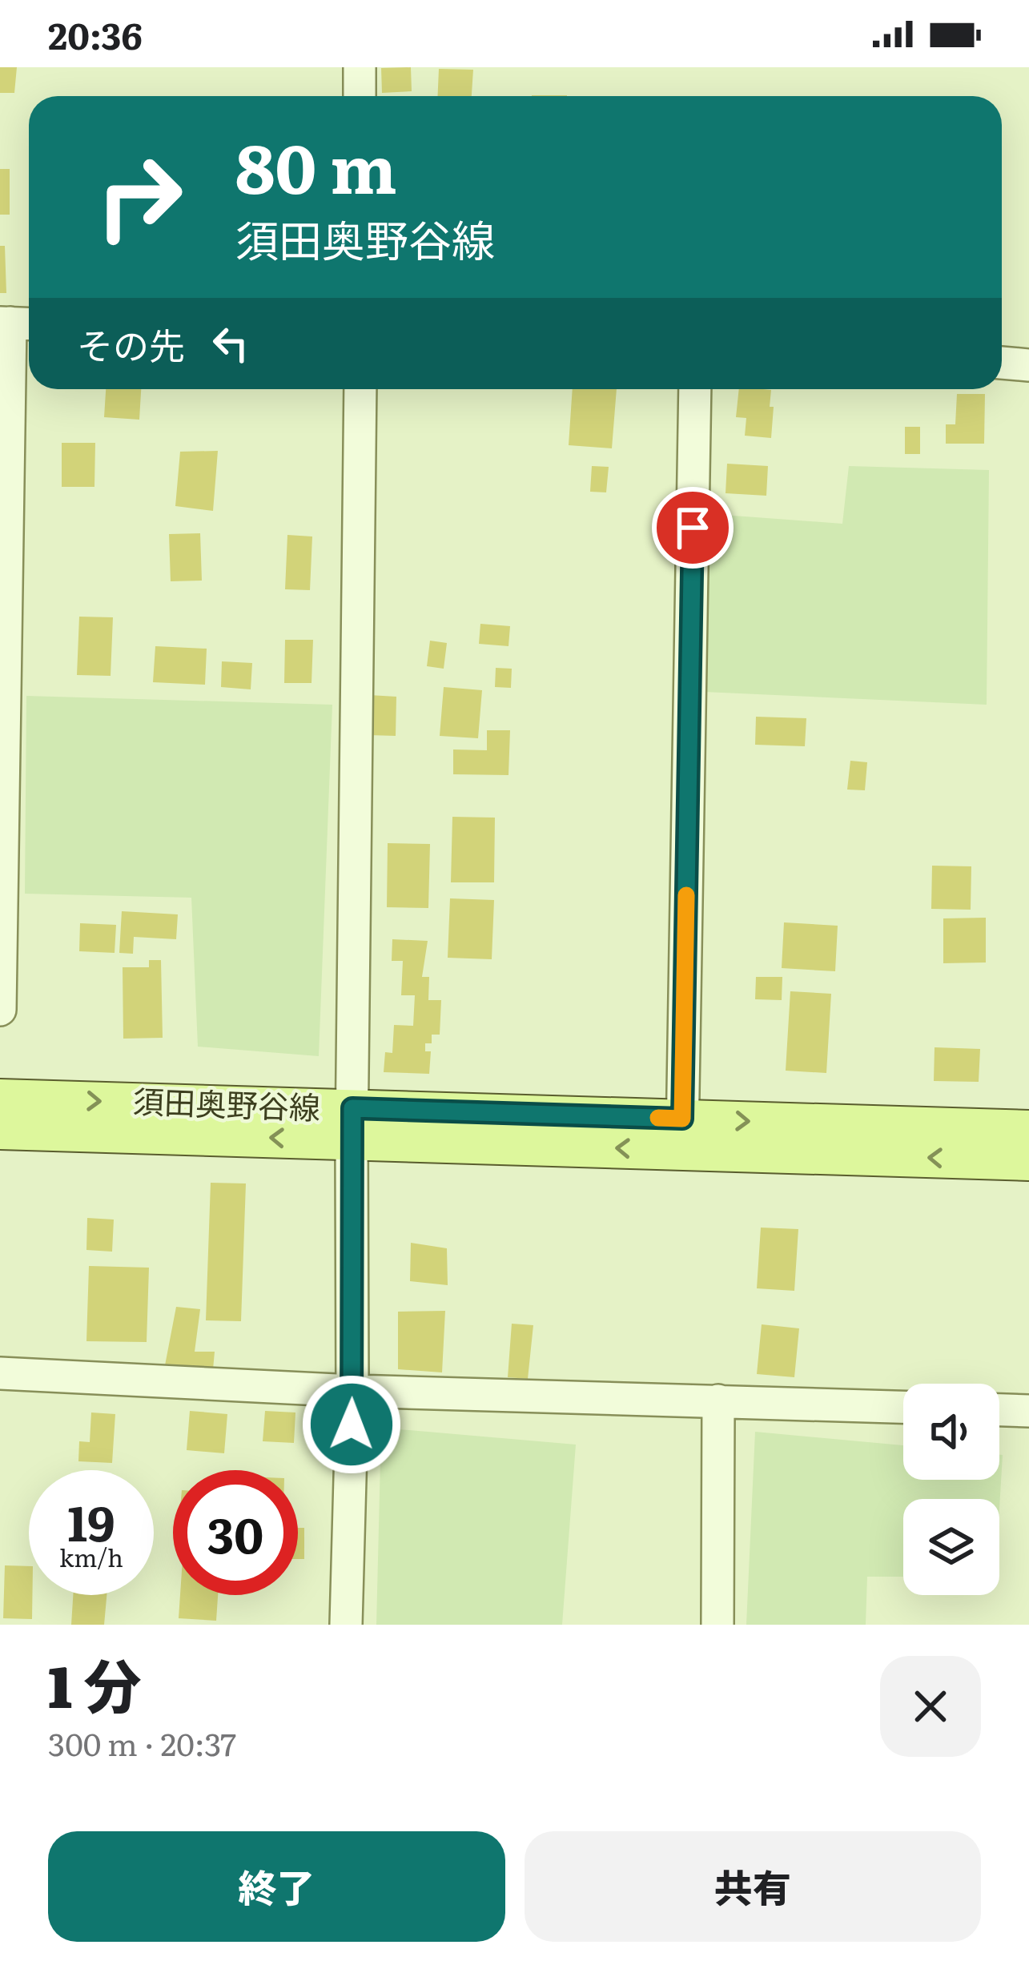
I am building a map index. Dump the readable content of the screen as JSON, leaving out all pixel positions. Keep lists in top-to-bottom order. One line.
{"streets":{"main road":["須田奥野谷線"]},"page":{"status":"20:36","turn":["80 m","須田奥野谷線"],"then":"その先","speed":"19 km/h","limit":"30","heading":["1 分","300 m · 20:37"],"buttons":["終了","共有"]}}
